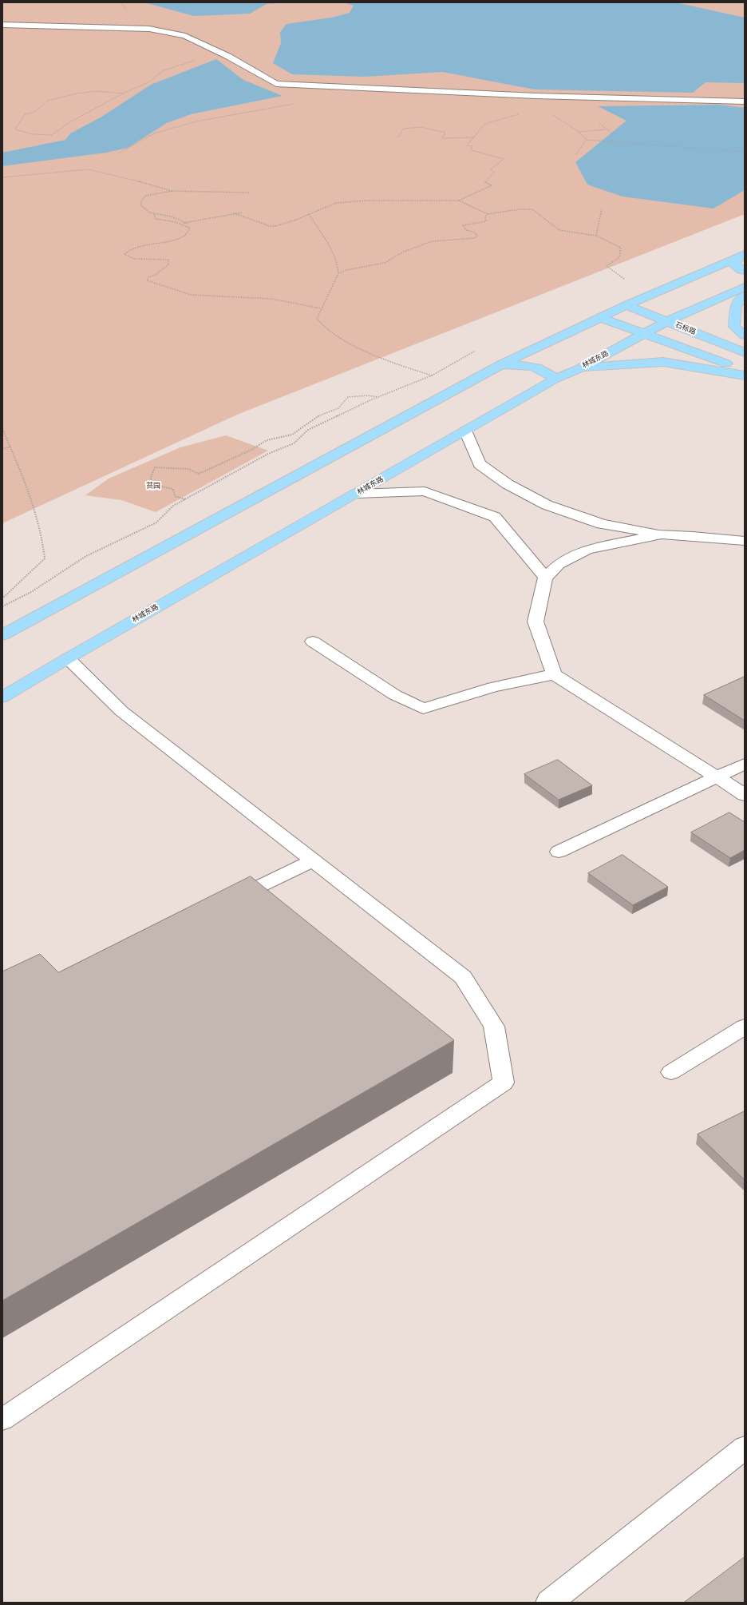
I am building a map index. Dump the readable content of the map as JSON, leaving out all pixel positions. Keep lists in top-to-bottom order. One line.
{"streets":{"main road":["石标路","林城东路"]},"crossings":[["石标路","林城东路"]],"parks":["苔园"]}
